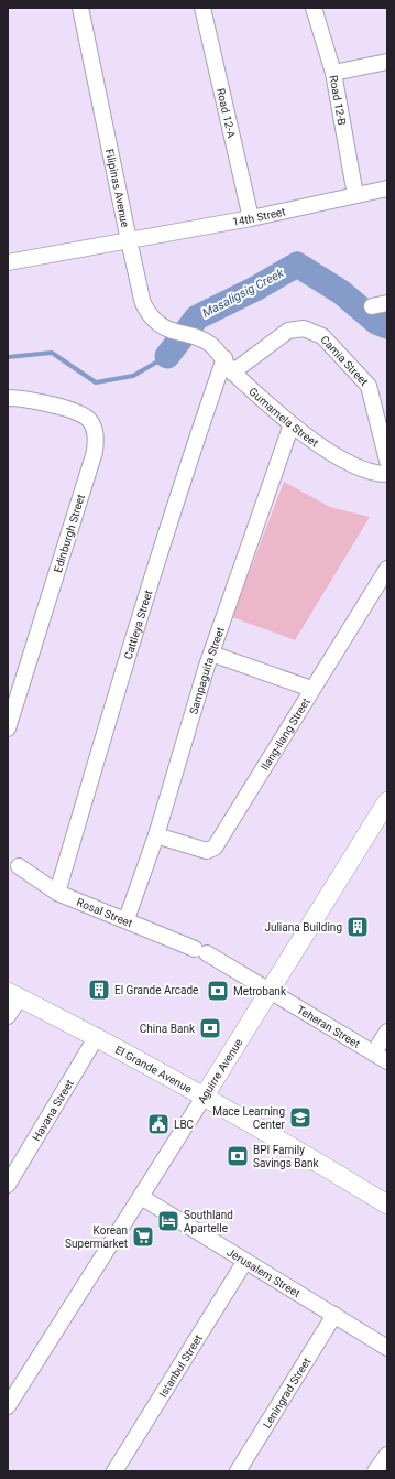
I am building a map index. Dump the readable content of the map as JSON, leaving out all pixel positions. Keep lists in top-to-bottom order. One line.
{"streets":{"street":["Road 12-B","Road 12-A","Filipinas Avenue","14th Street","Camia Street","Gumamela Street","Edinburgh Street","Cattleya Street","Sampaguita Street","Ilang-ilang Street","Rosal Street","Teheran Street","El Grande Avenue","Aguirre Avenue","Havana Street","Jerusalem Street","Istanbul Street","Leningrad Street"]},"crossings":[["Road 12-B","14th Street"],["Road 12-A","14th Street"],["Filipinas Avenue","14th Street"],["Filipinas Avenue","Gumamela Street"],["Camia Street","Gumamela Street"],["Gumamela Street","Cattleya Street"],["Gumamela Street","Sampaguita Street"],["Cattleya Street","Rosal Street"],["Sampaguita Street","Ilang-ilang Street"],["Sampaguita Street","Rosal Street"],["Rosal Street","Teheran Street"],["Rosal Street","Aguirre Avenue"],["Teheran Street","Aguirre Avenue"],["El Grande Avenue","Aguirre Avenue"],["El Grande Avenue","Havana Street"],["Aguirre Avenue","Jerusalem Street"],["Jerusalem Street","Istanbul Street"],["Jerusalem Street","Leningrad Street"]],"water":["Masaligsig Creek"],"places":{"building":["Juliana Building","El Grande Arcade"],"bank":["Metrobank","China Bank","BPI Family Savings Bank"],"school or university":["Mace Learning Center"],"public building":["LBC"],"hotel":["Southland Apartelle"],"supermarket":["Korean Supermarket"]}}
